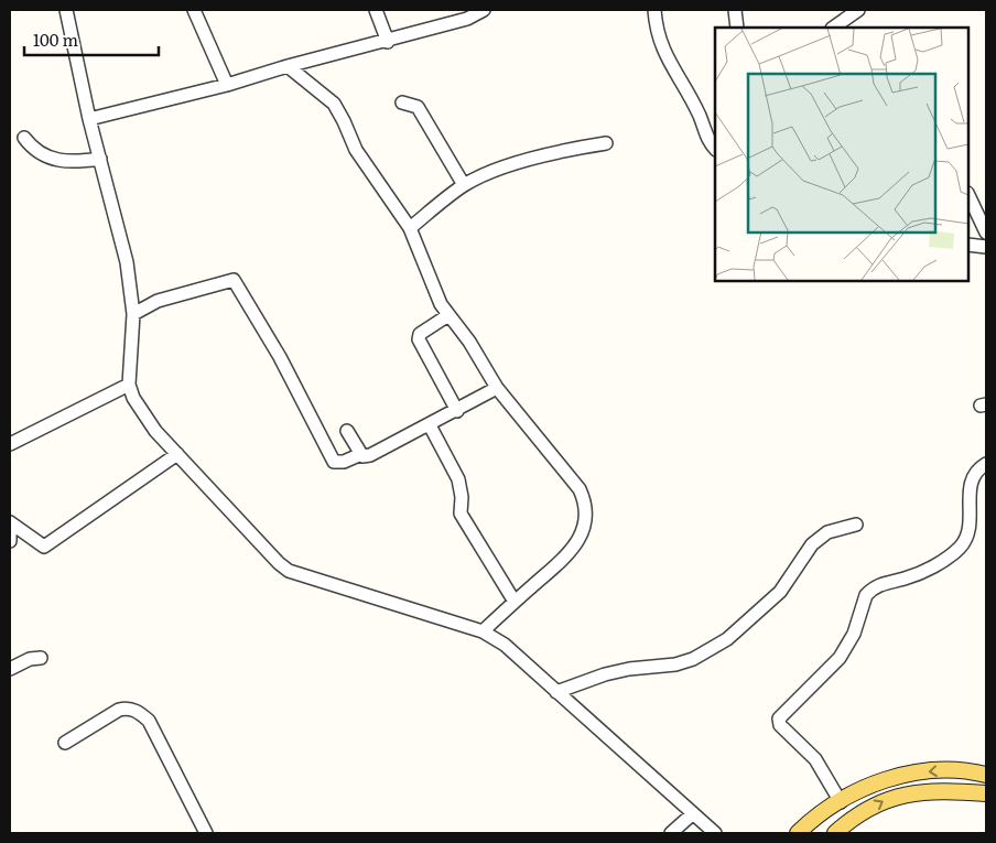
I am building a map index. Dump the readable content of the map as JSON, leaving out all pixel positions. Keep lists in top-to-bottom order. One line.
{"scale_bar":"100 m"}
